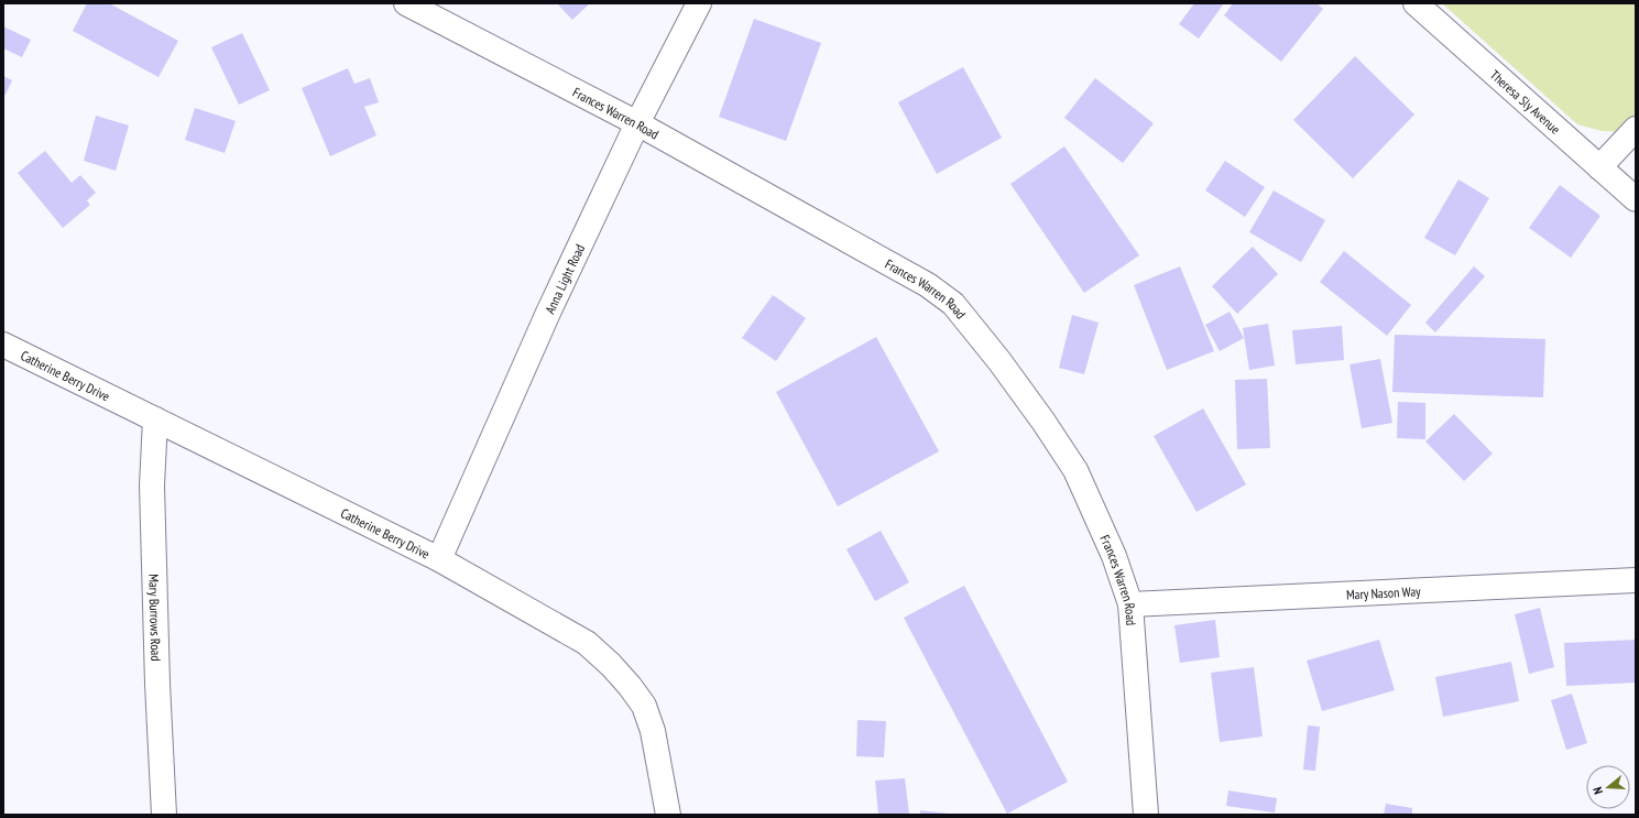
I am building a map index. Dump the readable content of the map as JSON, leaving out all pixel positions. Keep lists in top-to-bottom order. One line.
{"streets":{"street":["Theresa Sly Avenue","Frances Warren Road","Anna Light Road","Catherine Berry Drive","Mary Nason Way","Mary Burrows Road"]},"crossings":[["Frances Warren Road","Anna Light Road"],["Frances Warren Road","Mary Nason Way"],["Anna Light Road","Catherine Berry Drive"],["Catherine Berry Drive","Mary Burrows Road"]],"north":"left"}
